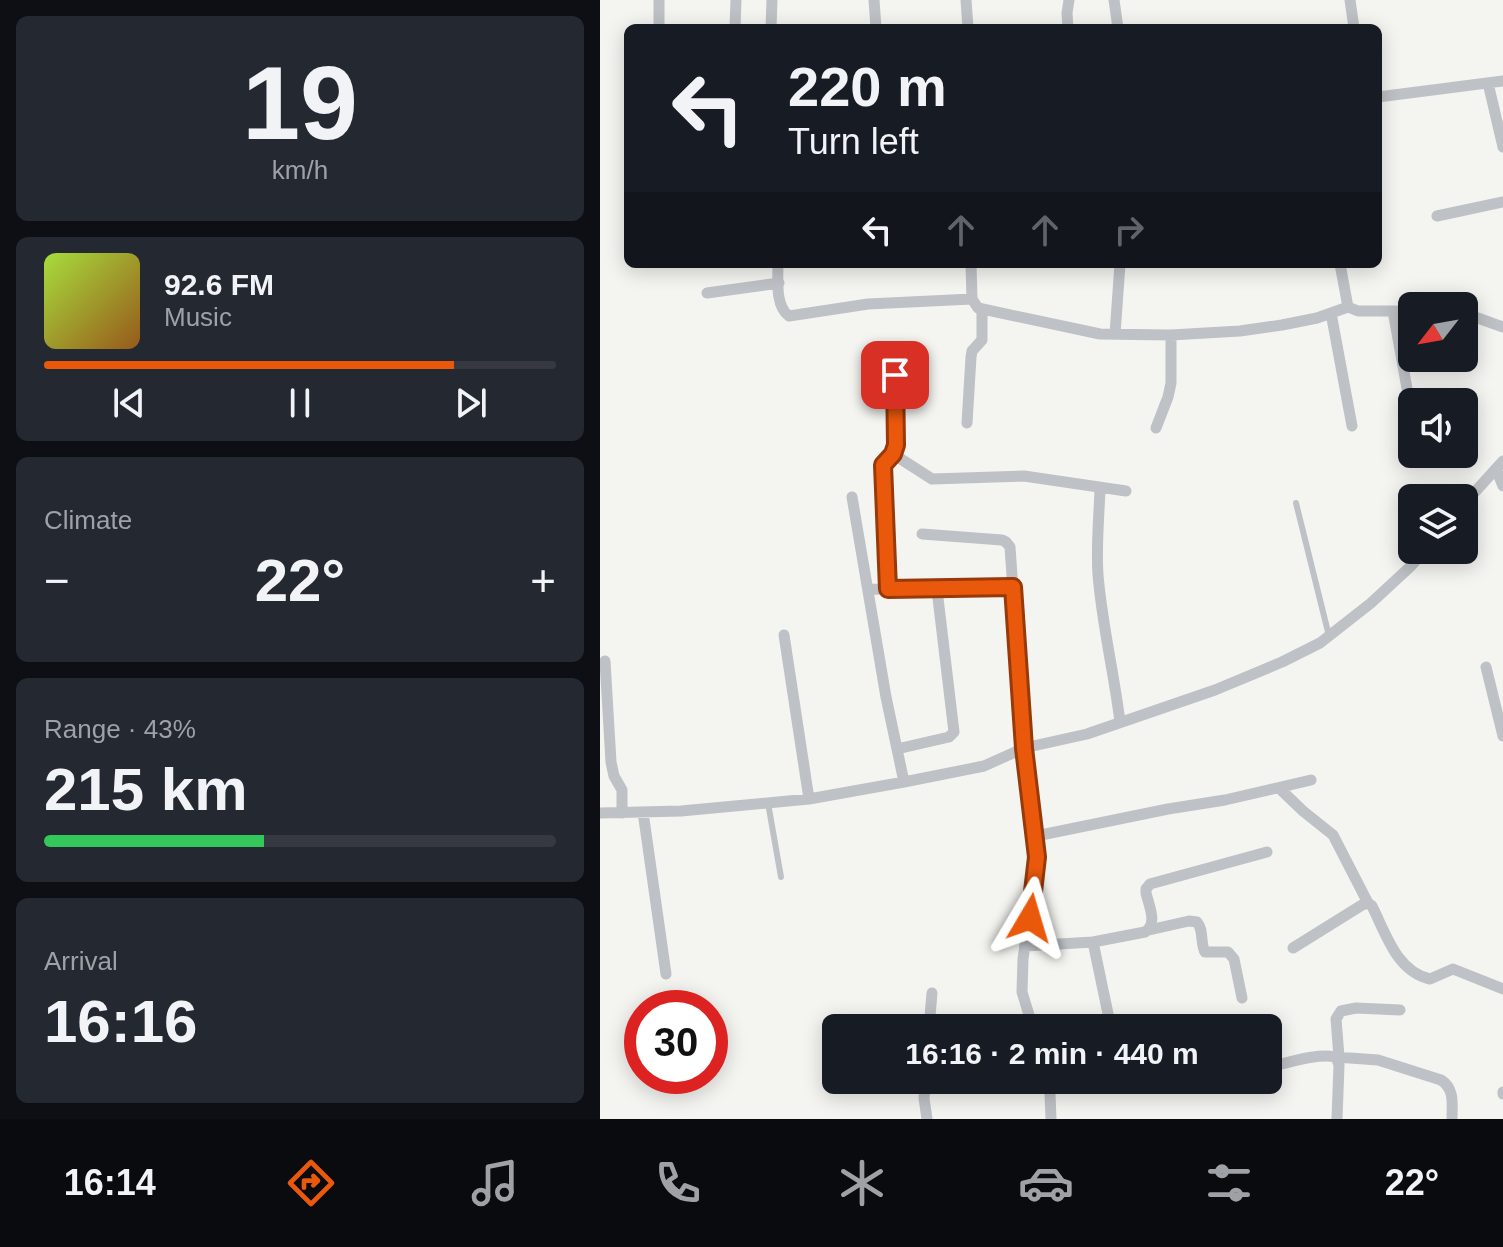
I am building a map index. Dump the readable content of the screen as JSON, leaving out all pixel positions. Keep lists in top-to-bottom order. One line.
{"north":"bottom left","page":{"tile":[["19","km/h"],"Climate",["Range · 43%","215 km"],["Arrival","16:16"]],"turn":["220 m","Turn left"],"song":["92.6 FM","Music"],"heat":["−","22°","+"],"limit":"30","trip":"16:16 · 2 min · 440 m","tabs":["16:14","22°"]}}
